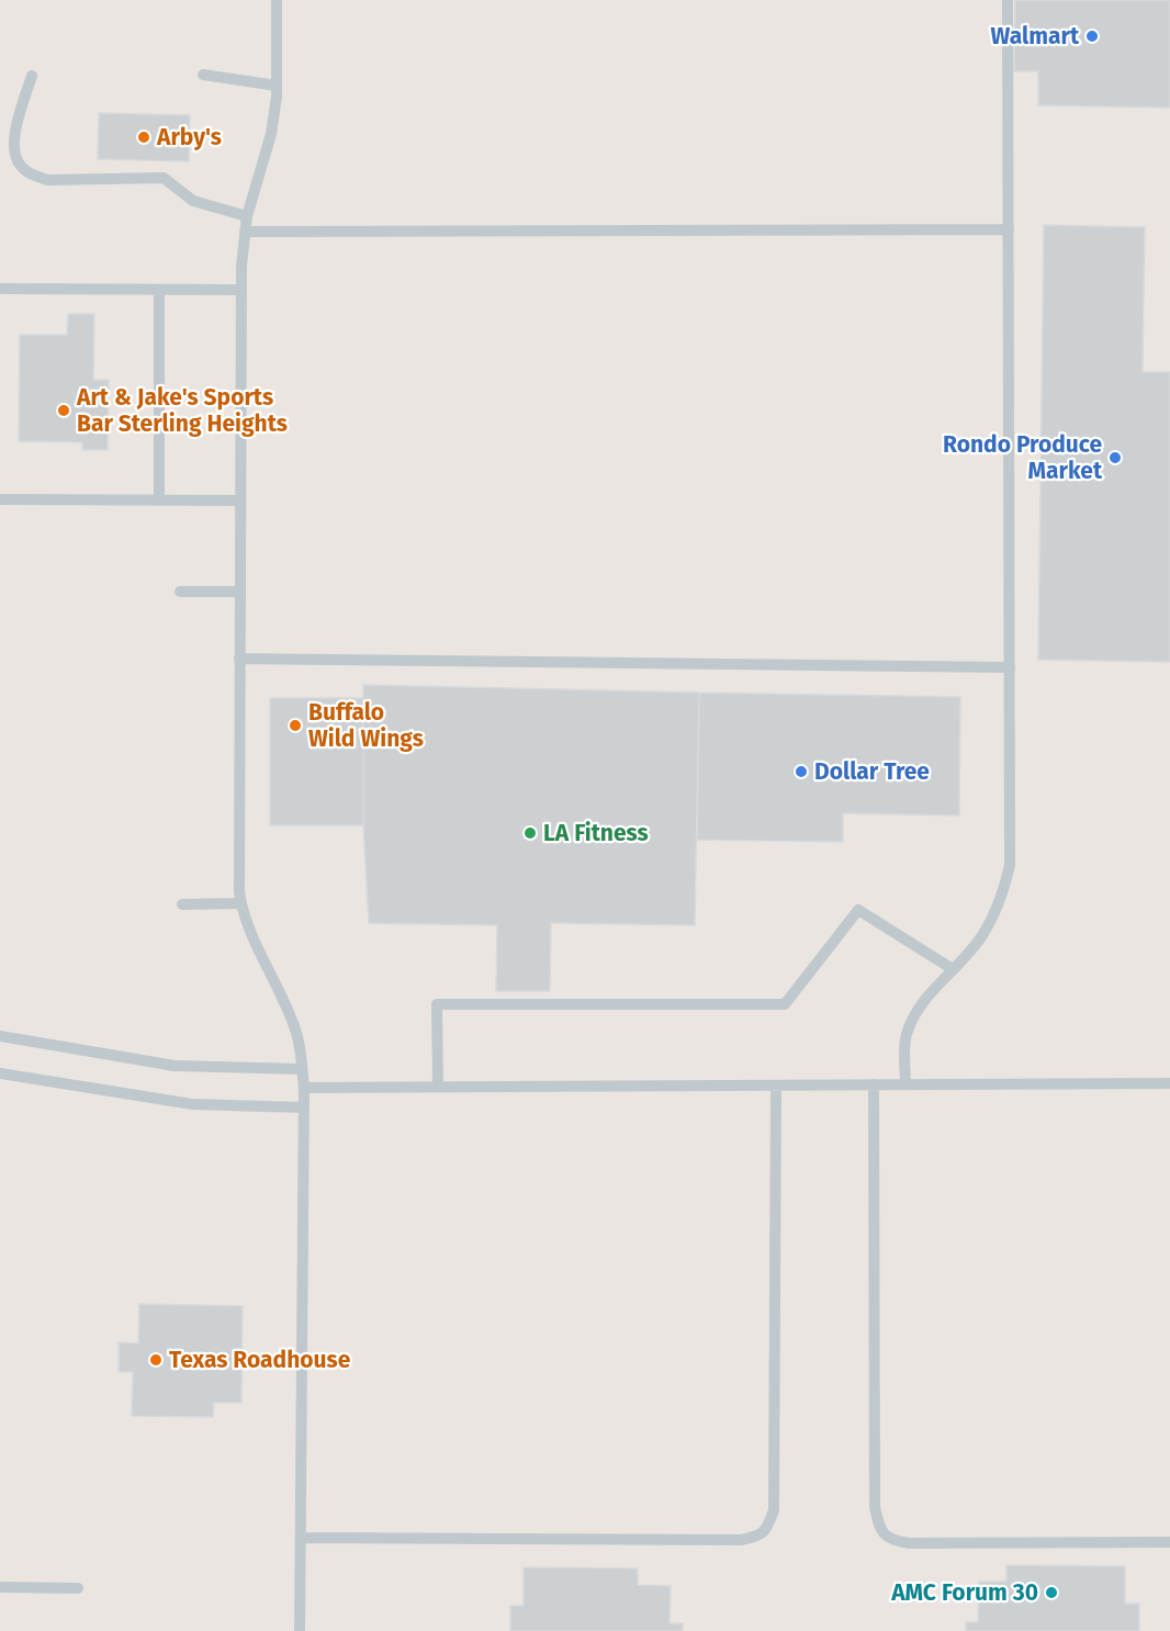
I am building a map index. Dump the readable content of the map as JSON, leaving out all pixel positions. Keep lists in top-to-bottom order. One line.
{"places":["Walmart","Arby's","Art & Jake's Sports Bar Sterling Heights","Rondo Produce Market","Buffalo Wild Wings","Dollar Tree","LA Fitness","Texas Roadhouse","AMC Forum 30"]}
